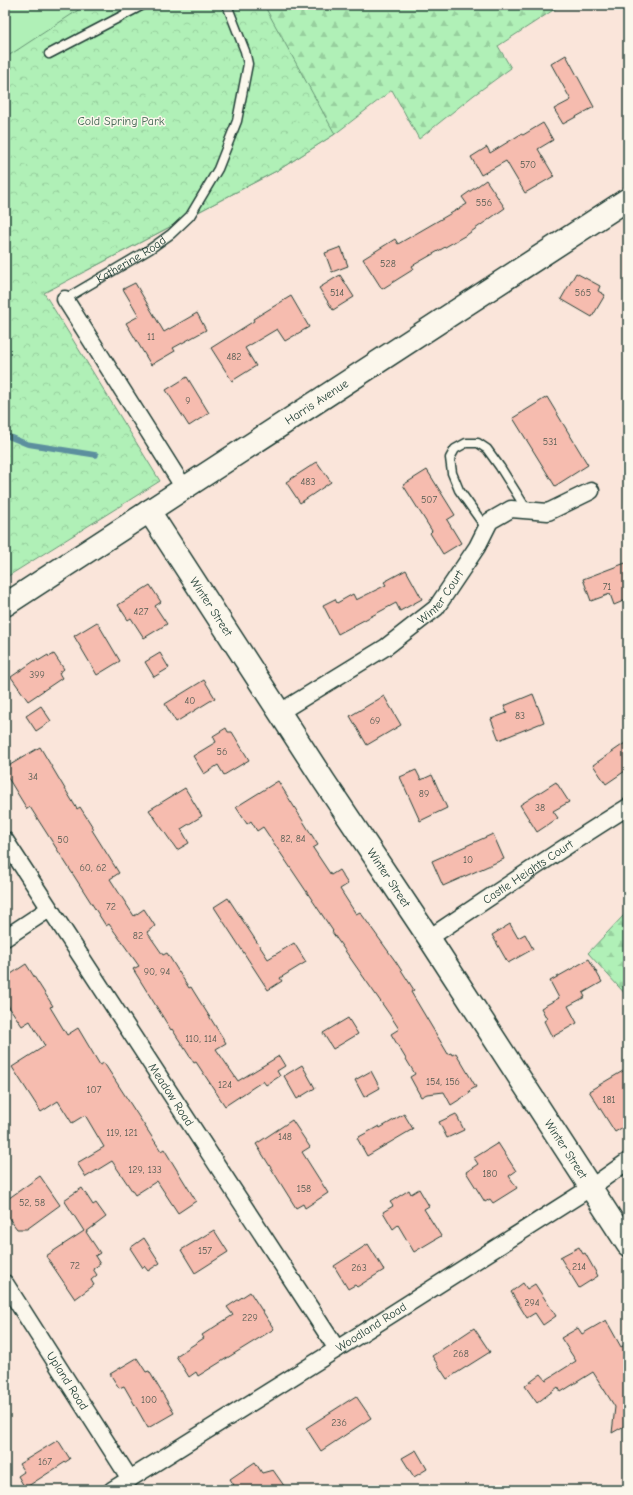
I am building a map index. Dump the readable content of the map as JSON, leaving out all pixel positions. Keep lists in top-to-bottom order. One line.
{"streets":{"main road":["Harris Avenue","Winter Street"],"street":["Katherine Road","Winter Court","Castle Heights Court","Meadow Road","Woodland Road","Upland Road"]},"crossings":[["Katherine Road","Harris Avenue"],["Harris Avenue","Winter Street"],["Winter Court","Winter Street"],["Winter Street","Castle Heights Court"],["Winter Street","Woodland Road"],["Meadow Road","Woodland Road"],["Woodland Road","Upland Road"]],"parks":["Cold Spring Park"],"house_numbers":["570","556","528","514","565","11","482","9","531","483","507","71","427","399","40","83","69","56","34","89","38","82, 84","50","10","60, 62","72","82","90, 94","110, 114","154, 156","124","107","181","119, 121","148","129, 133","180","158","52, 58","157","72","214","263","294","229","268","100","236","167"]}
